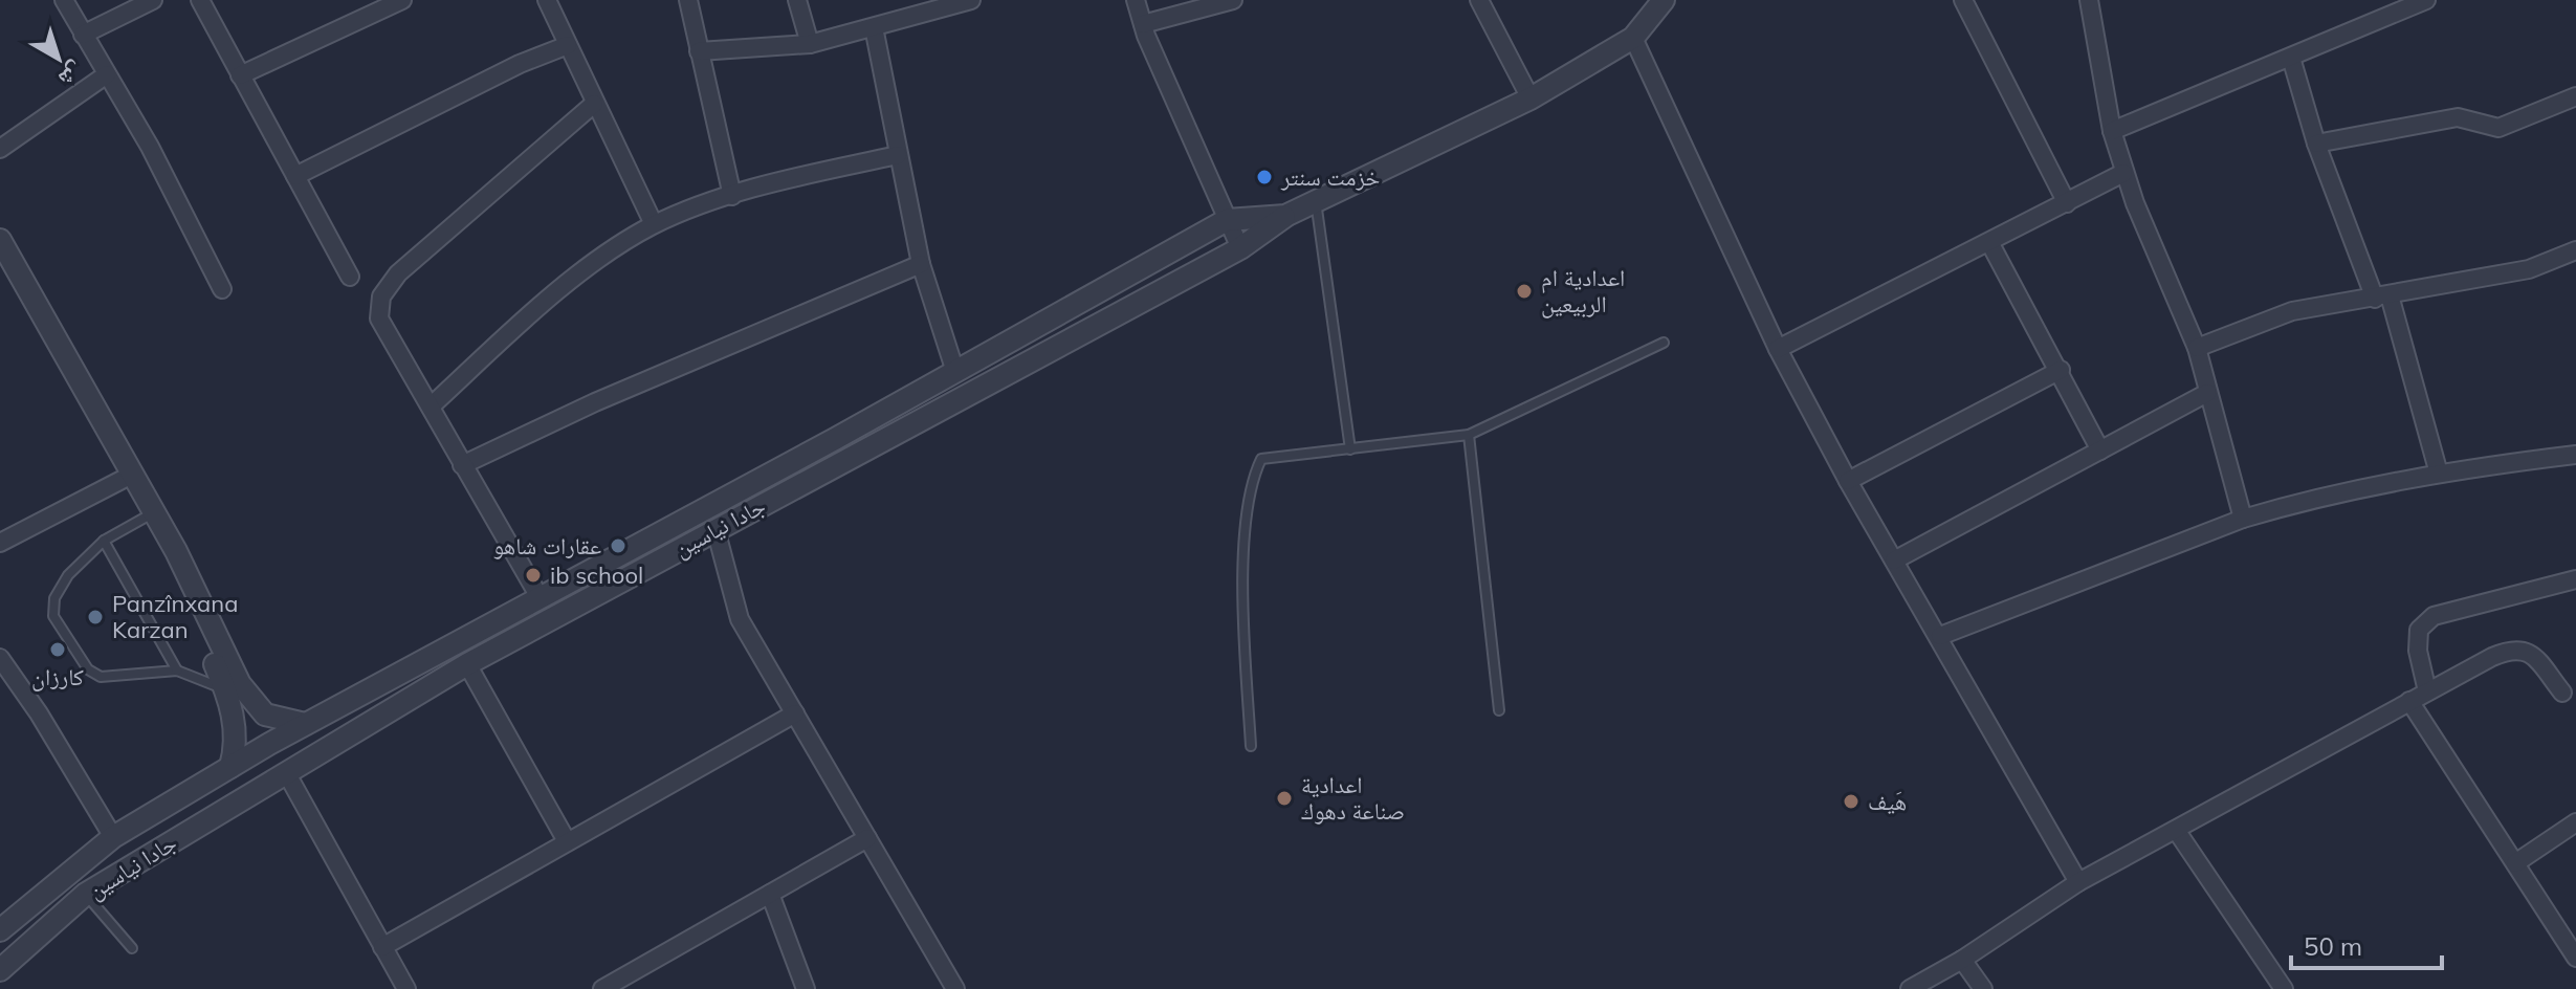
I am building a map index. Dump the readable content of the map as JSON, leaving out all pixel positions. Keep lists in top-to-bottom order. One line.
{"streets":{"street":["جادا نیاسین"]},"places":["خزمت سنتر","اعدادية ام الربيعين","عقارات شاهو","ib school","Panzînxana Karzan","كارزان","اعدادية صناعة دهوك","هَيف"],"scale_bar":"50 m","north":"bottom right"}
